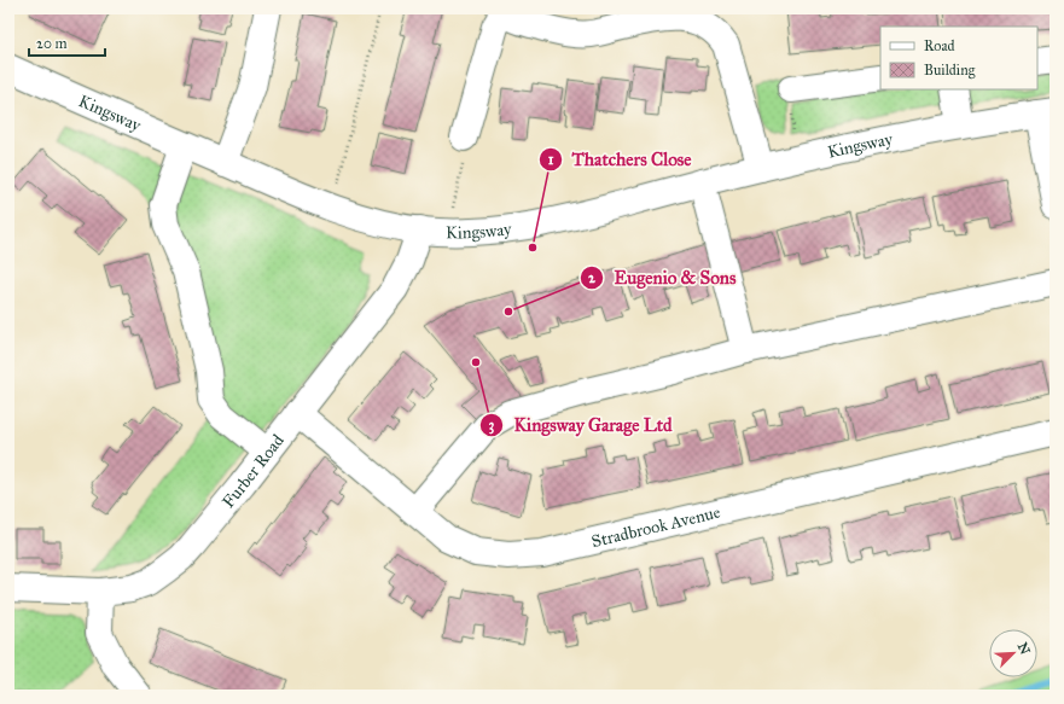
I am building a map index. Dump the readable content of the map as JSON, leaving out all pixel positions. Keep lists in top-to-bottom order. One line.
{"streets":{"street":["Kingsway","Furber Road","Stradbrook Avenue"]},"crossings":[["Kingsway","Furber Road"],["Furber Road","Stradbrook Avenue"]],"places":["Thatchers Close","Eugenio & Sons","Kingsway Garage Ltd"],"legend":["Road","Building"],"scale_bar":"20 m","north":"top right"}
